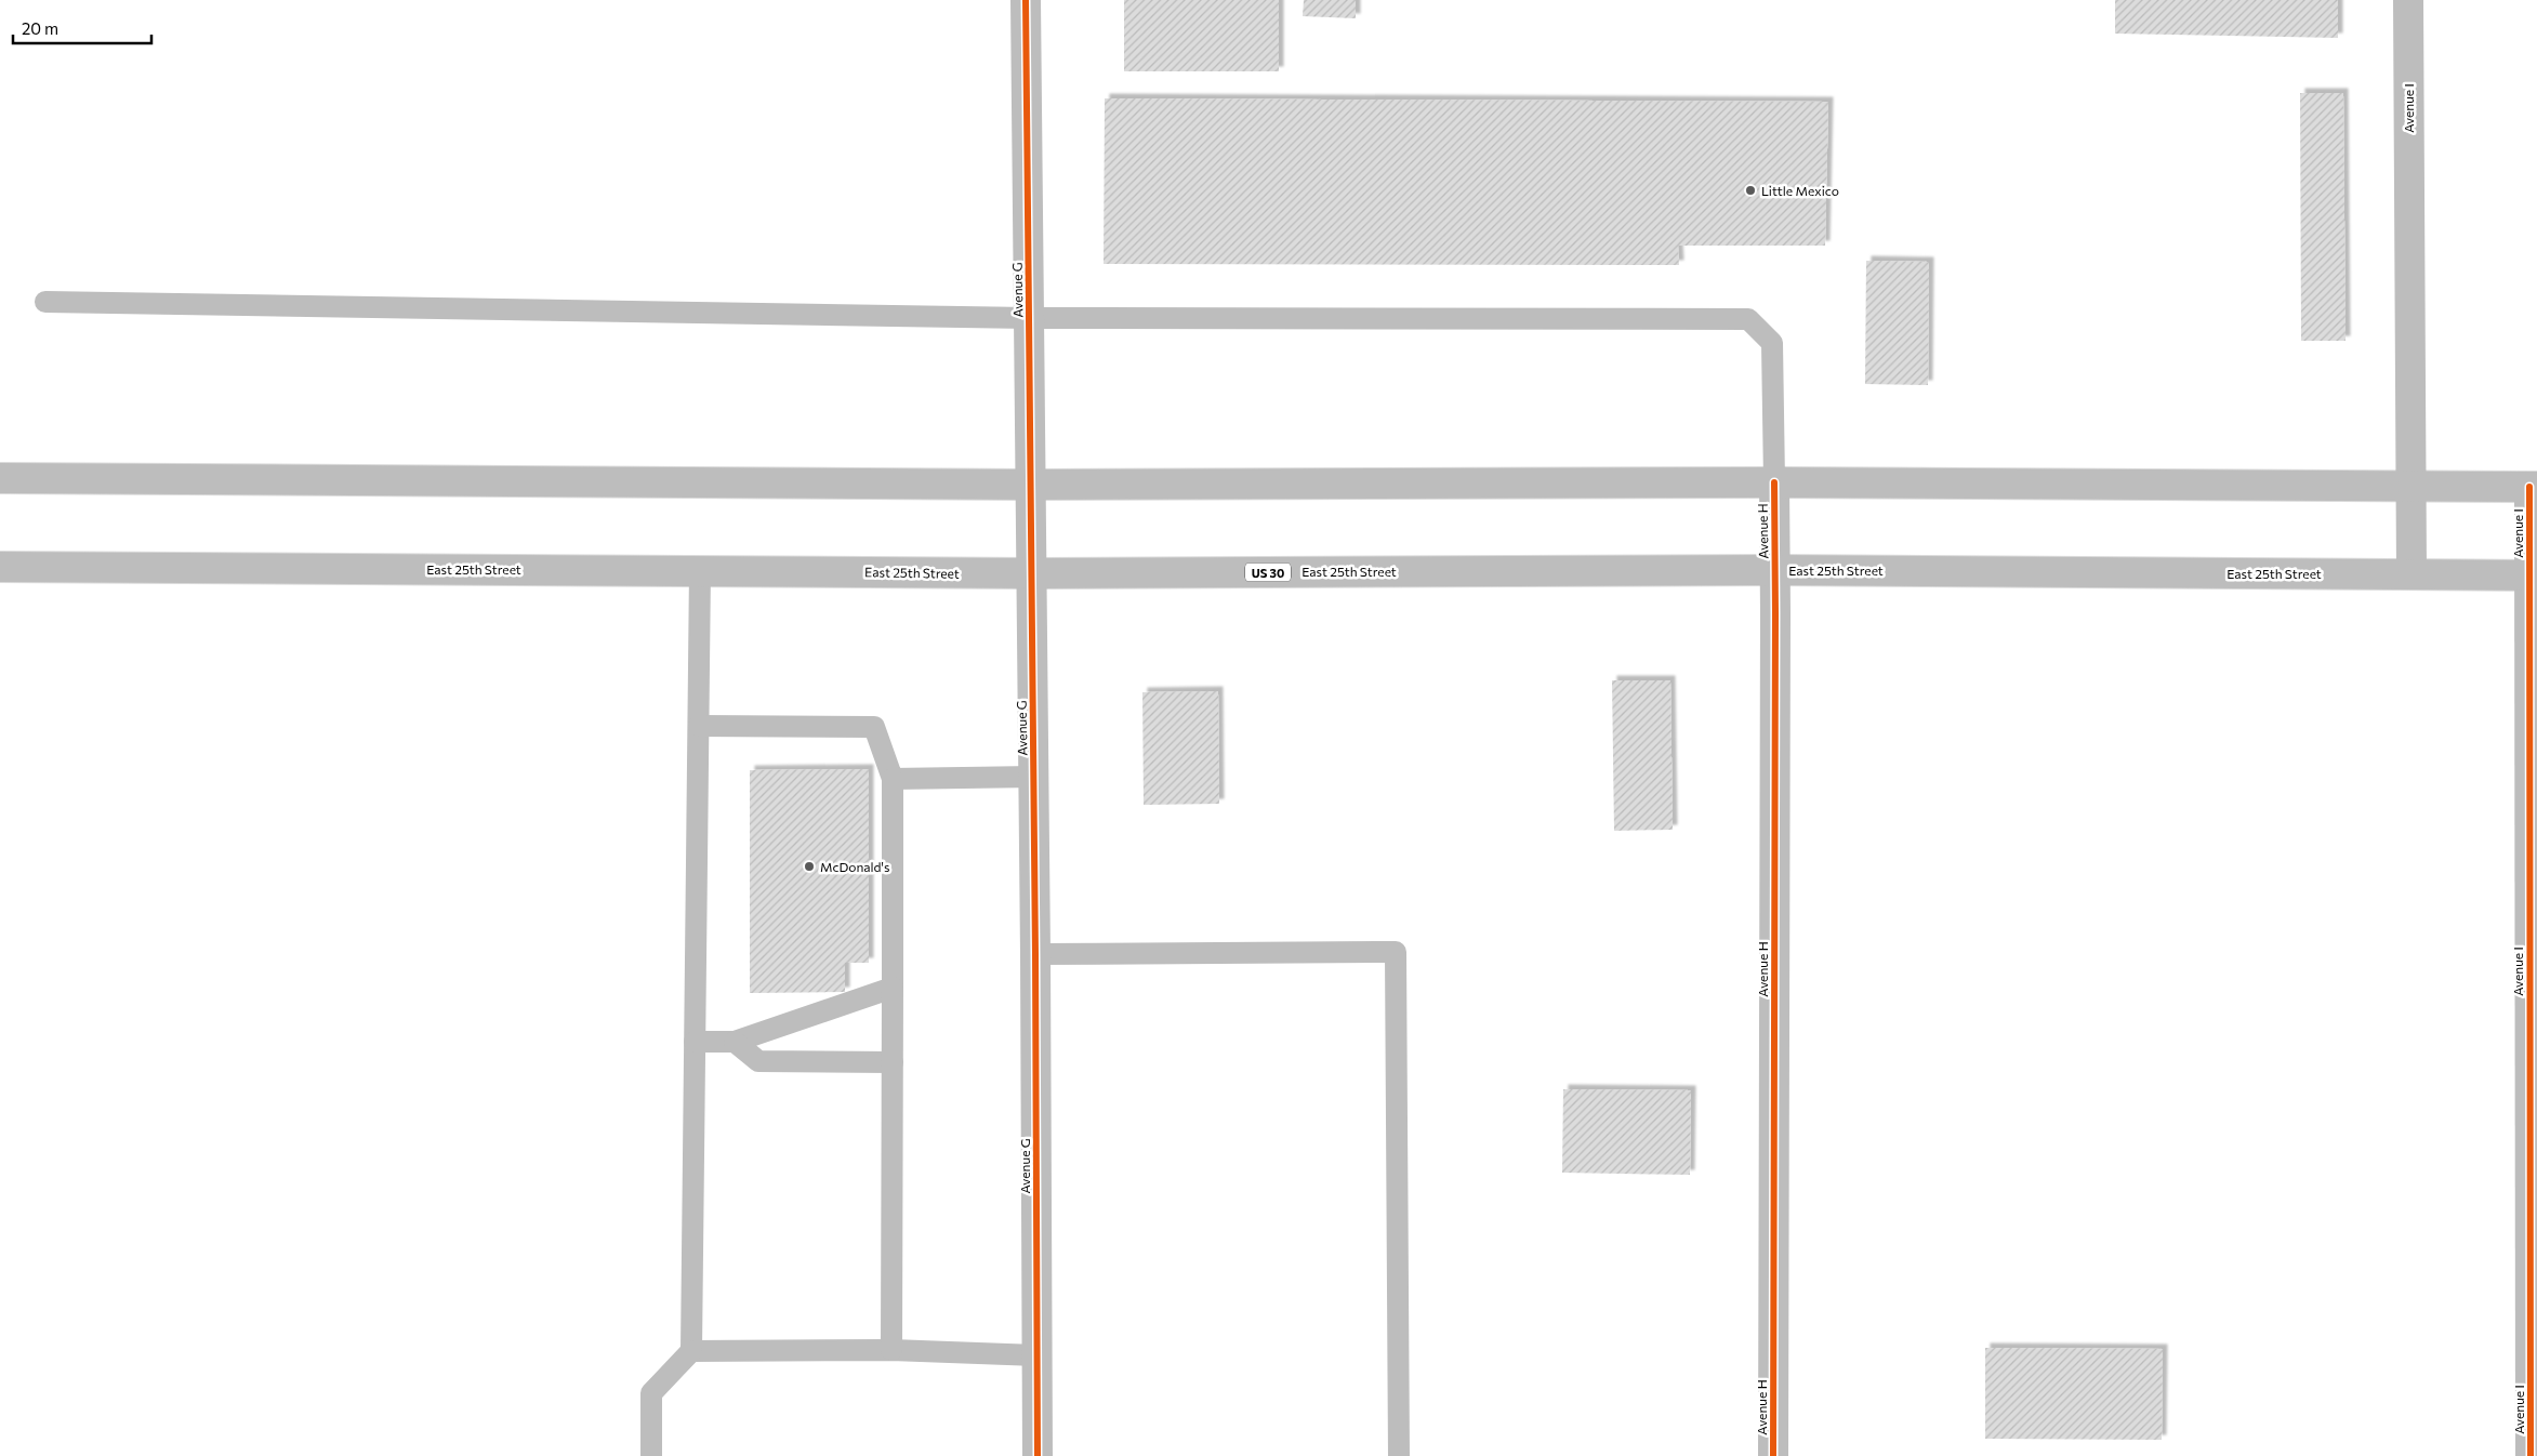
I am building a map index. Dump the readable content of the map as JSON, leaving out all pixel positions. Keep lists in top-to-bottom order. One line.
{"streets":{"main road":["Avenue I","Avenue G","Avenue H","East 25th Street","US 30"]},"crossings":[["Avenue I","East 25th Street"],["Avenue G","East 25th Street"],["Avenue H","East 25th Street"]],"places":["Little Mexico","McDonald's"],"scale_bar":"20 m"}
